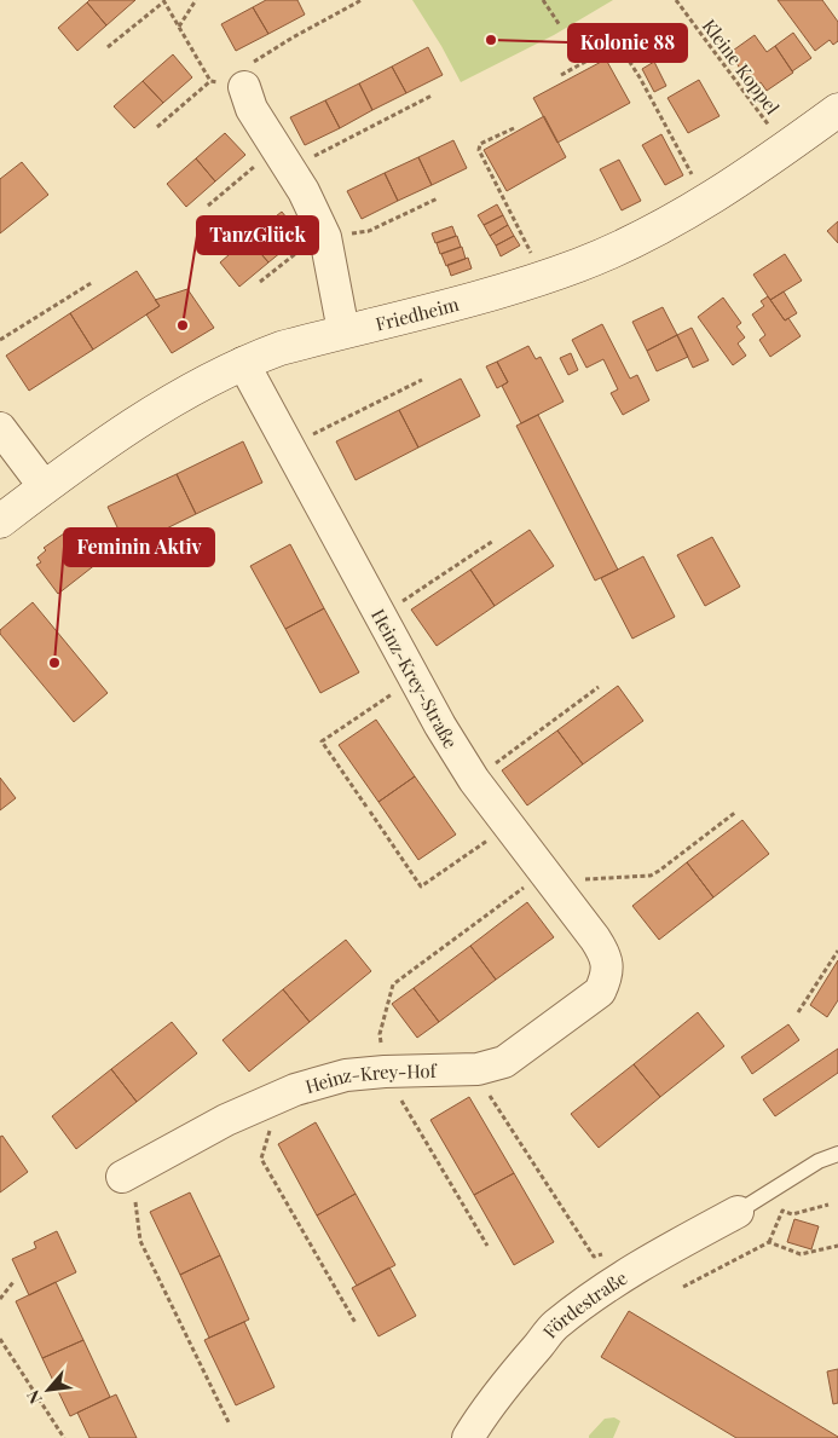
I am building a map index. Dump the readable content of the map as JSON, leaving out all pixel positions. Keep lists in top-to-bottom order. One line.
{"streets":{"street":["Friedheim","Heinz-Krey-Straße","Heinz-Krey-Hof","Fördestraße"],"path":["Kleine Koppel"]},"crossings":[["Kleine Koppel","Friedheim"],["Friedheim","Heinz-Krey-Straße"],["Heinz-Krey-Straße","Heinz-Krey-Hof"]],"places":["Kolonie 88","TanzGlück","Feminin Aktiv"],"north":"bottom left"}
